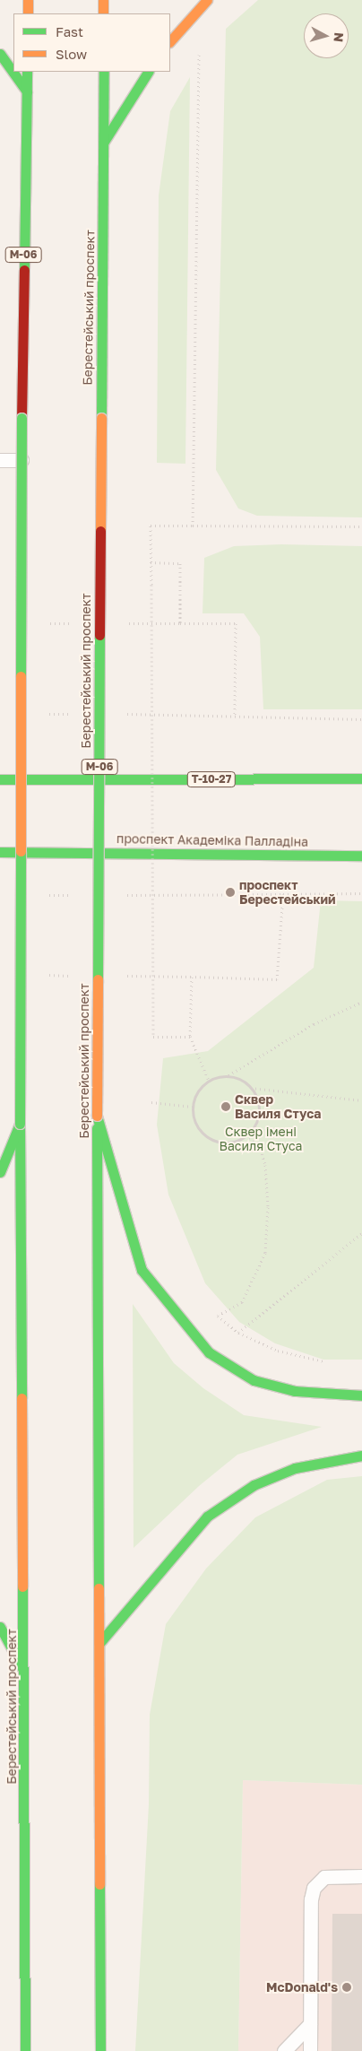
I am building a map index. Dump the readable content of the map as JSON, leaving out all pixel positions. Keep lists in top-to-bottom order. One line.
{"streets":{"main road":["М-06","Берестейський проспект","Т-10-27","проспект Академіка Палладіна"]},"parks":["Сквер імені Василя Стуса"],"places":["проспект Берестейський","Сквер Василя Стуса","McDonald's"],"legend":["Fast","Slow"],"north":"right"}
